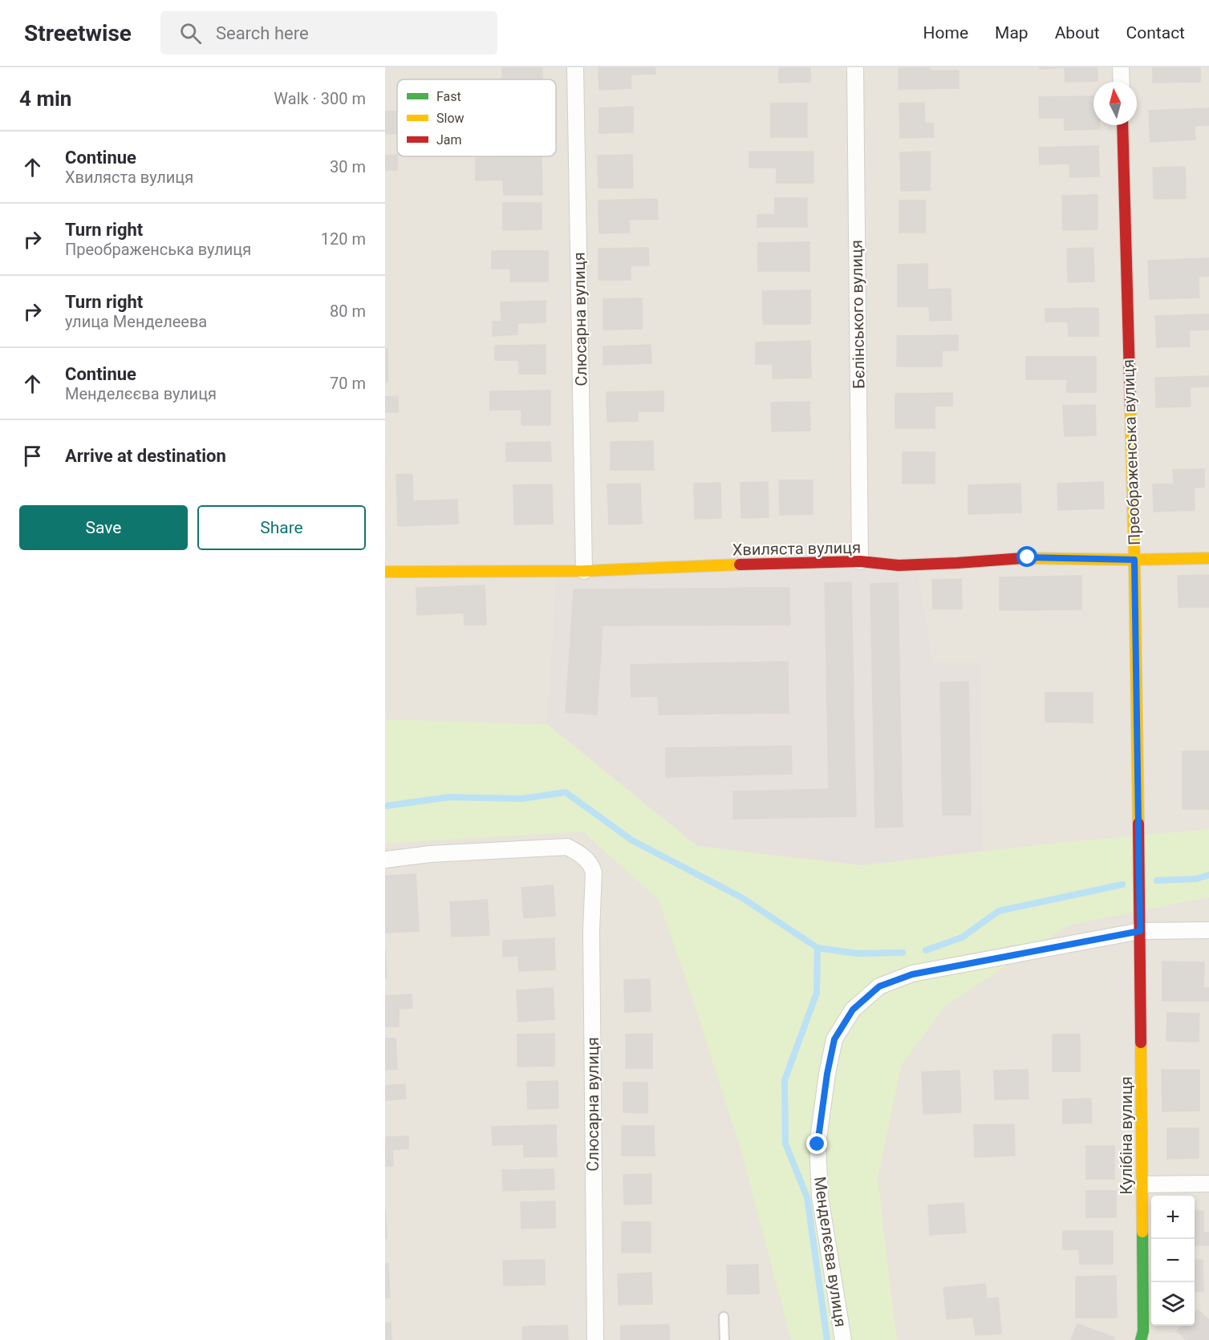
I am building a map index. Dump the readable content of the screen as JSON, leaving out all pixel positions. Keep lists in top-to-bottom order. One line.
{"streets":{"street":["Бєлінського вулиця","Слюсарна вулиця","Преображенська вулиця","Хвиляста вулиця","Кулібіна вулиця","Менделєєва вулиця"]},"crossings":[["Бєлінського вулиця","Хвиляста вулиця"],["Слюсарна вулиця","Хвиляста вулиця"],["Преображенська вулиця","Хвиляста вулиця"],["Преображенська вулиця","Кулібіна вулиця"],["Преображенська вулиця","Менделєєва вулиця"],["Кулібіна вулиця","Менделєєва вулиця"]],"legend":["Fast","Slow","Jam"],"north":"top","page":{"header":"Streetwise","search":"Search here","nav":["Home","Map","About","Contact"],"heading":["4 min","Walk · 300 m"],"list":[["Continue","Хвиляста вулиця","30 m"],["Turn right","Преображенська вулиця","120 m"],["Turn right","улица Менделеева","80 m"],["Continue","Менделєєва вулиця","70 m"],"Arrive at destination"],"buttons":["Save","Share"],"map_buttons":["+","−"]}}
